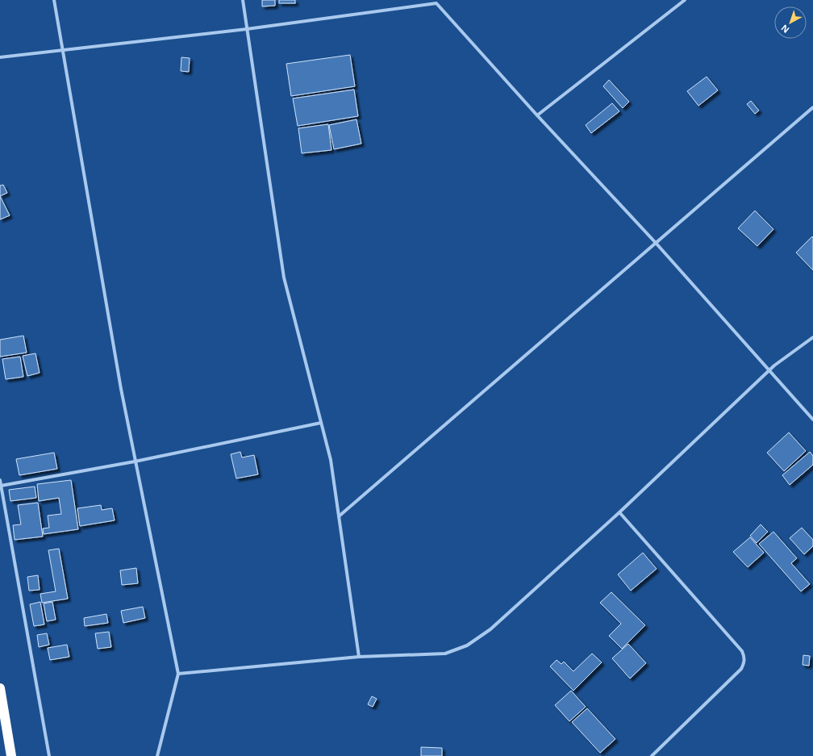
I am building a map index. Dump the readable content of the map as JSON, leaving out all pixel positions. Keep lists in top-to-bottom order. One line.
{"north":"bottom left"}
